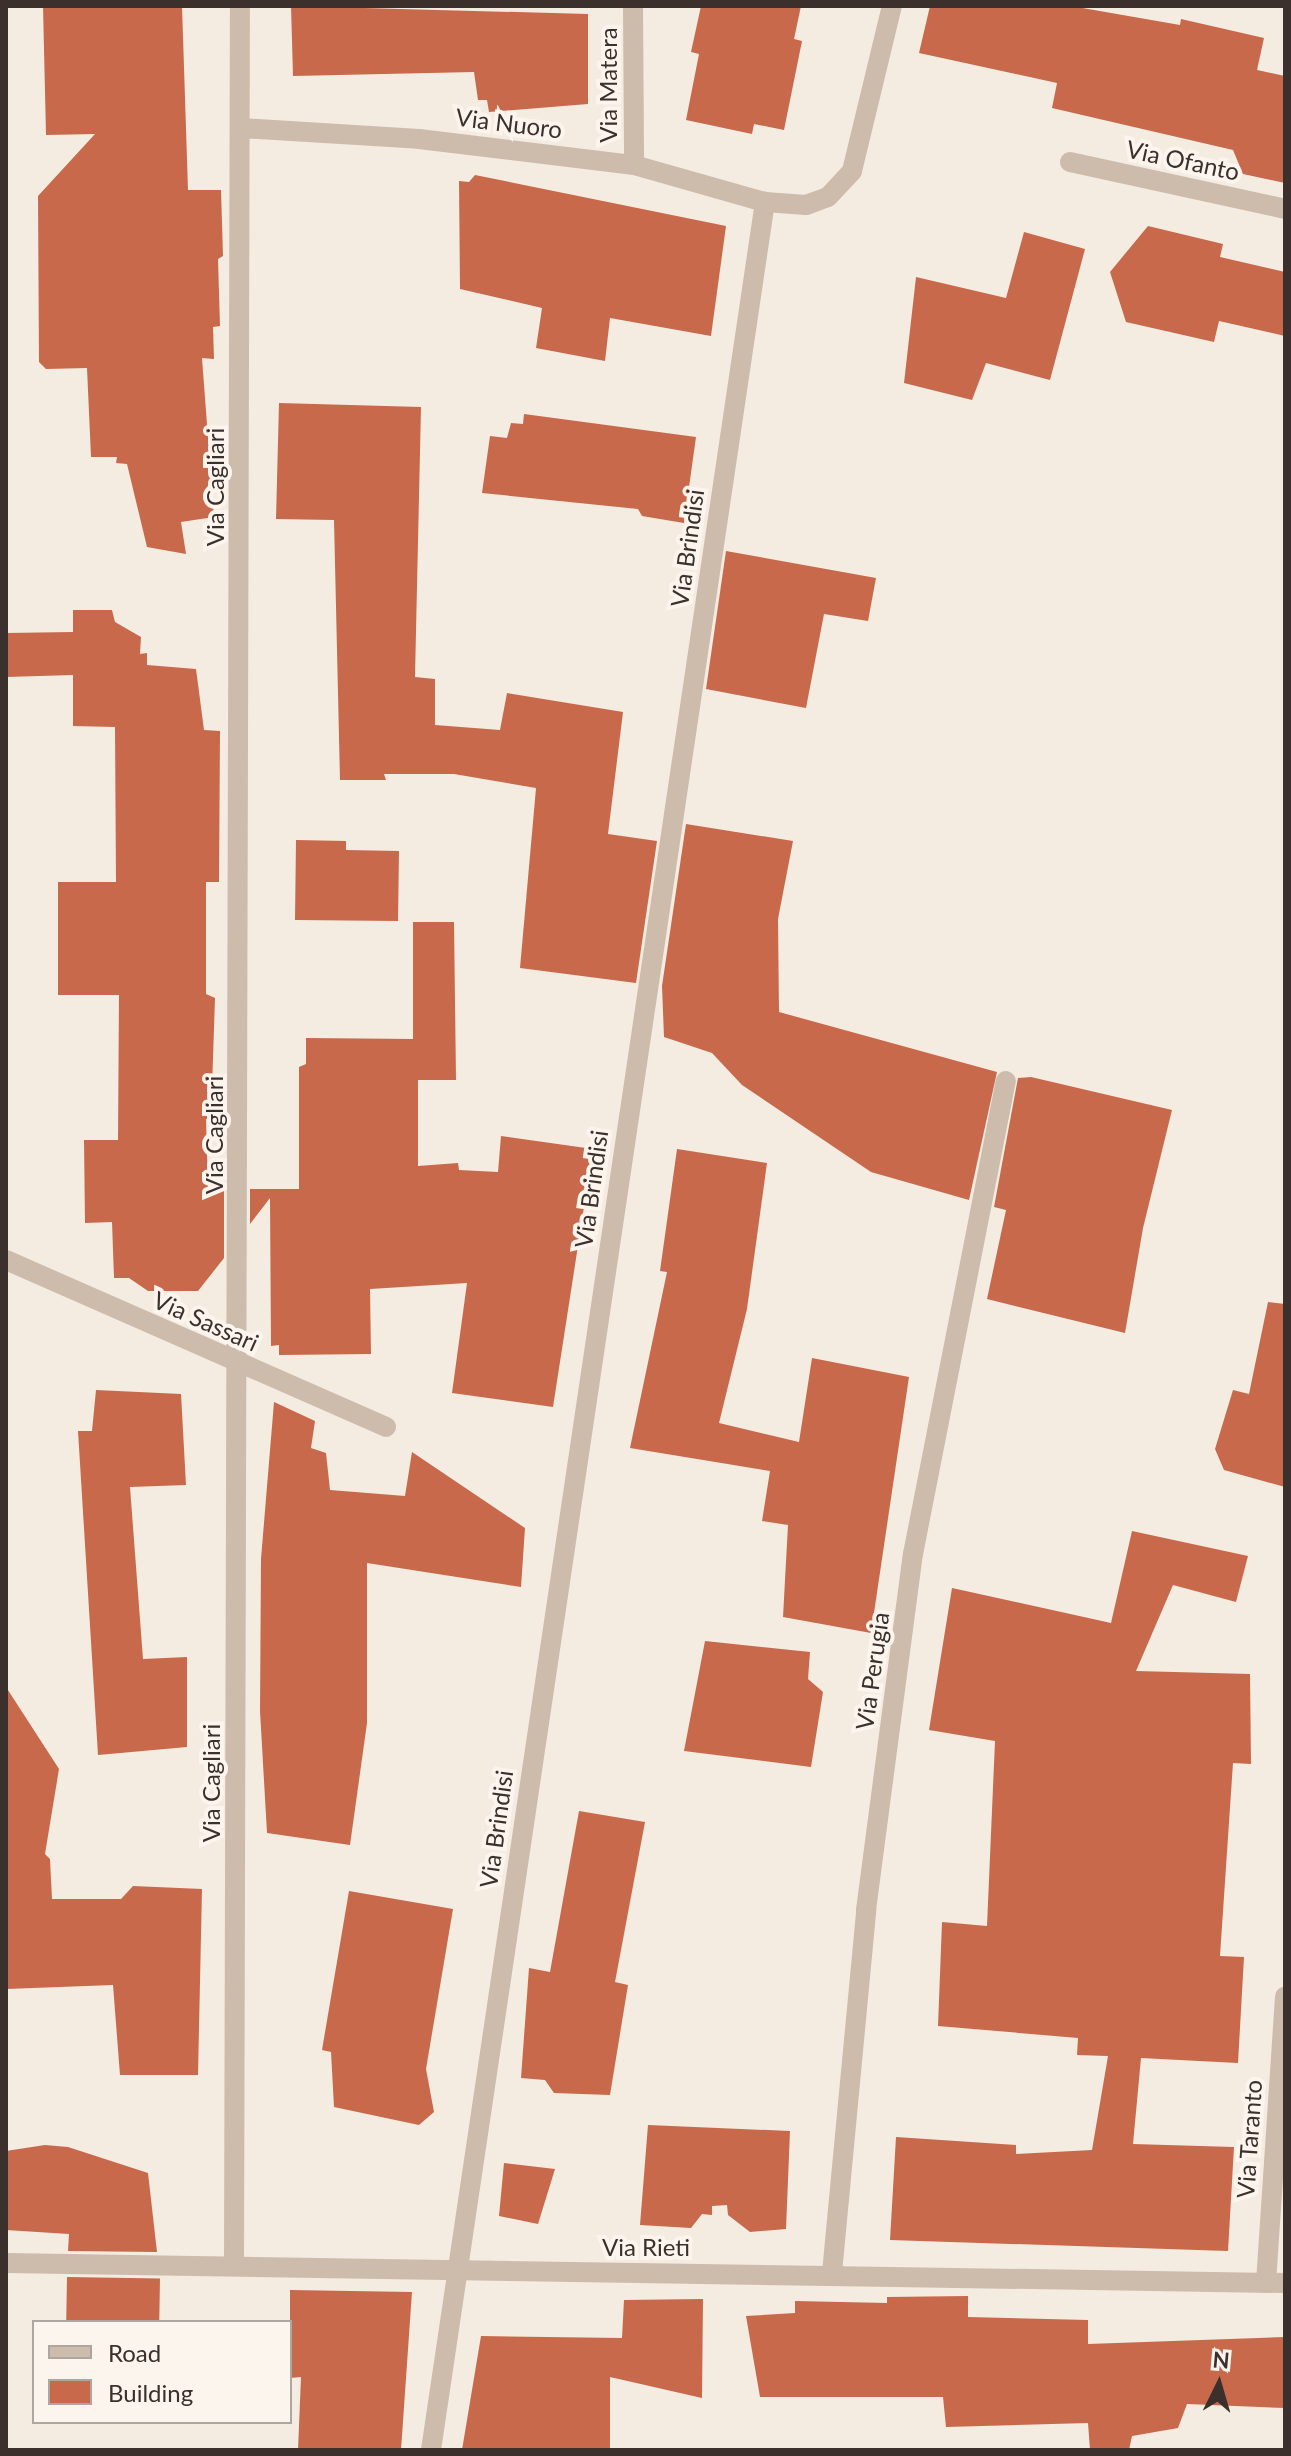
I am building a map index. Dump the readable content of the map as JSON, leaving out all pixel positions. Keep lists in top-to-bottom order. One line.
{"streets":{"street":["Via Matera","Via Nuoro","Via Ofanto","Via Cagliari","Via Brindisi","Via Sassari","Via Perugia","Via Taranto","Via Rieti"]},"crossings":[["Via Matera","Via Nuoro"],["Via Nuoro","Via Cagliari"],["Via Nuoro","Via Brindisi"],["Via Cagliari","Via Sassari"],["Via Cagliari","Via Rieti"],["Via Brindisi","Via Rieti"],["Via Perugia","Via Rieti"],["Via Taranto","Via Rieti"]],"legend":["Road","Building"],"north":"top"}
